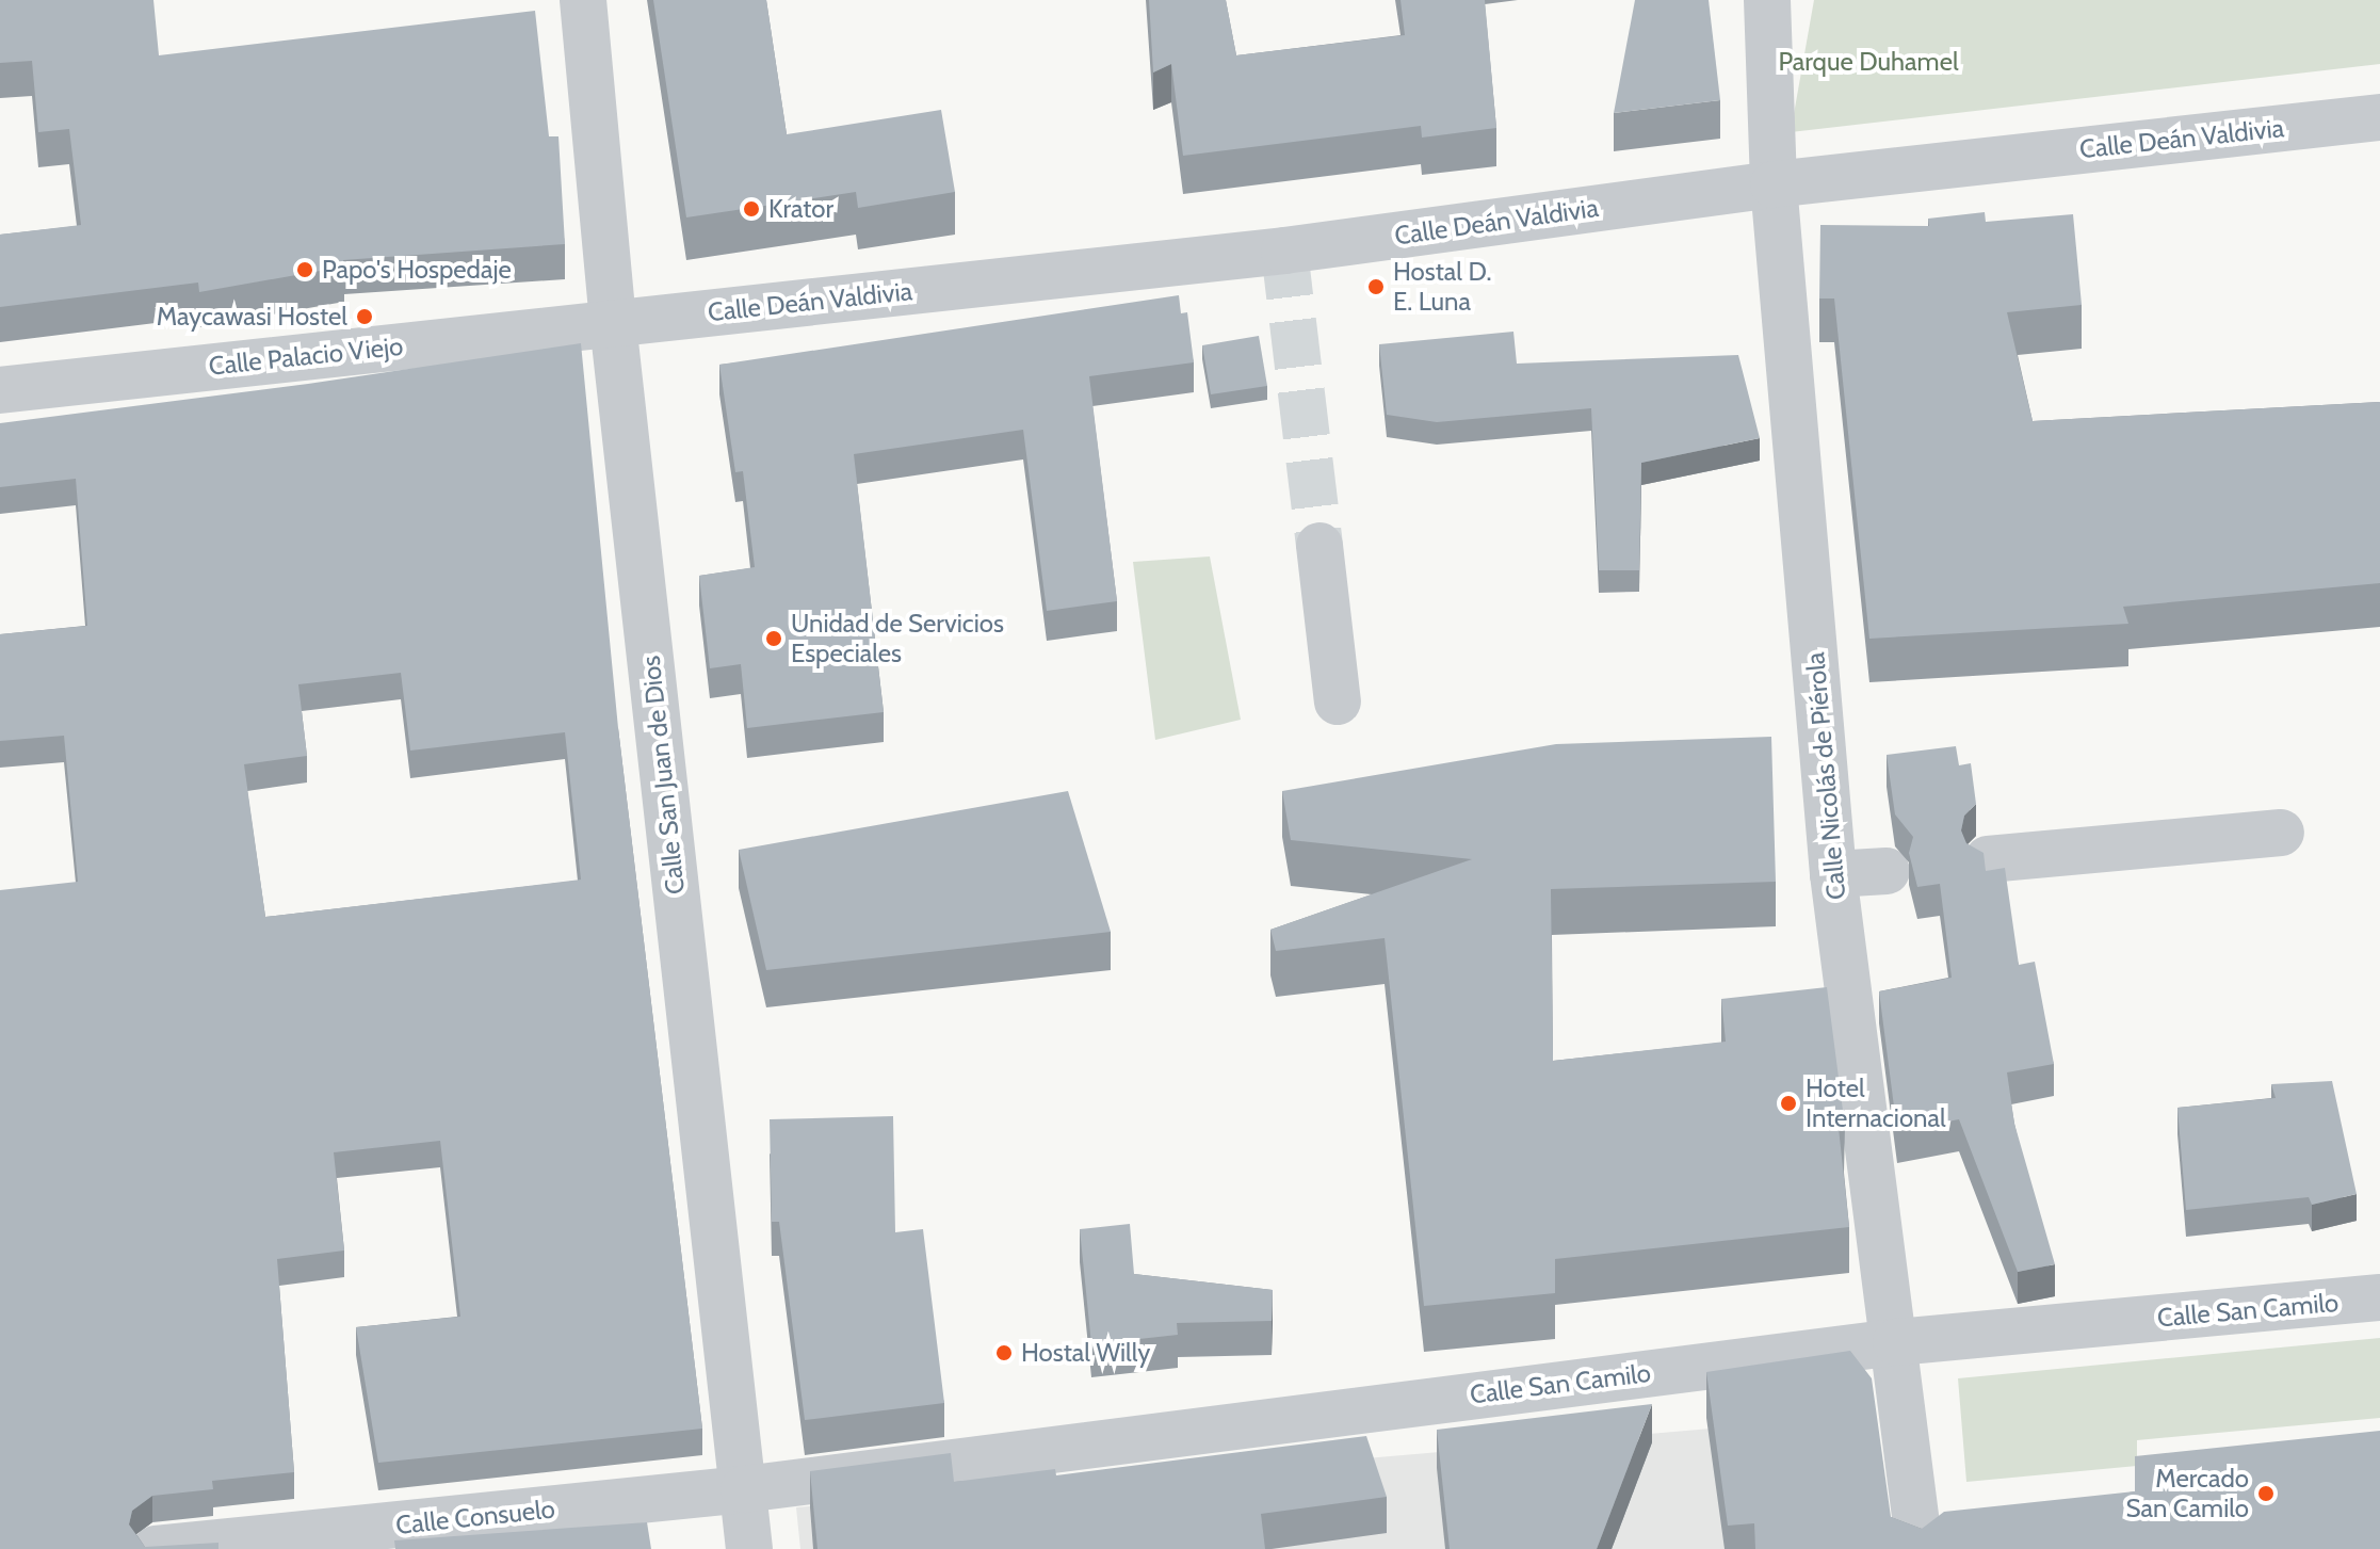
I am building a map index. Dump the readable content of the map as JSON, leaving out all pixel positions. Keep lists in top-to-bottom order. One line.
{"streets":{"street":["Calle Deán Valdivia","Calle Palacio Viejo","Calle San Juan de Dios","Calle Nicolás de Piérola","Calle San Camilo","Calle Consuelo"]},"crossings":[["Calle Deán Valdivia","Calle Palacio Viejo"],["Calle Deán Valdivia","Calle San Juan de Dios"],["Calle Deán Valdivia","Calle Nicolás de Piérola"],["Calle Palacio Viejo","Calle San Juan de Dios"],["Calle San Juan de Dios","Calle San Camilo"],["Calle San Juan de Dios","Calle Consuelo"],["Calle Nicolás de Piérola","Calle San Camilo"],["Calle San Camilo","Calle Consuelo"]],"parks":["Parque Duhamel"],"places":["Krator","Papo's Hospedaje","Hostal D. E. Luna","Maycawasi Hostel","Unidad de Servicios Especiales","Hotel Internacional","Hostal Willy","Mercado San Camilo"]}
